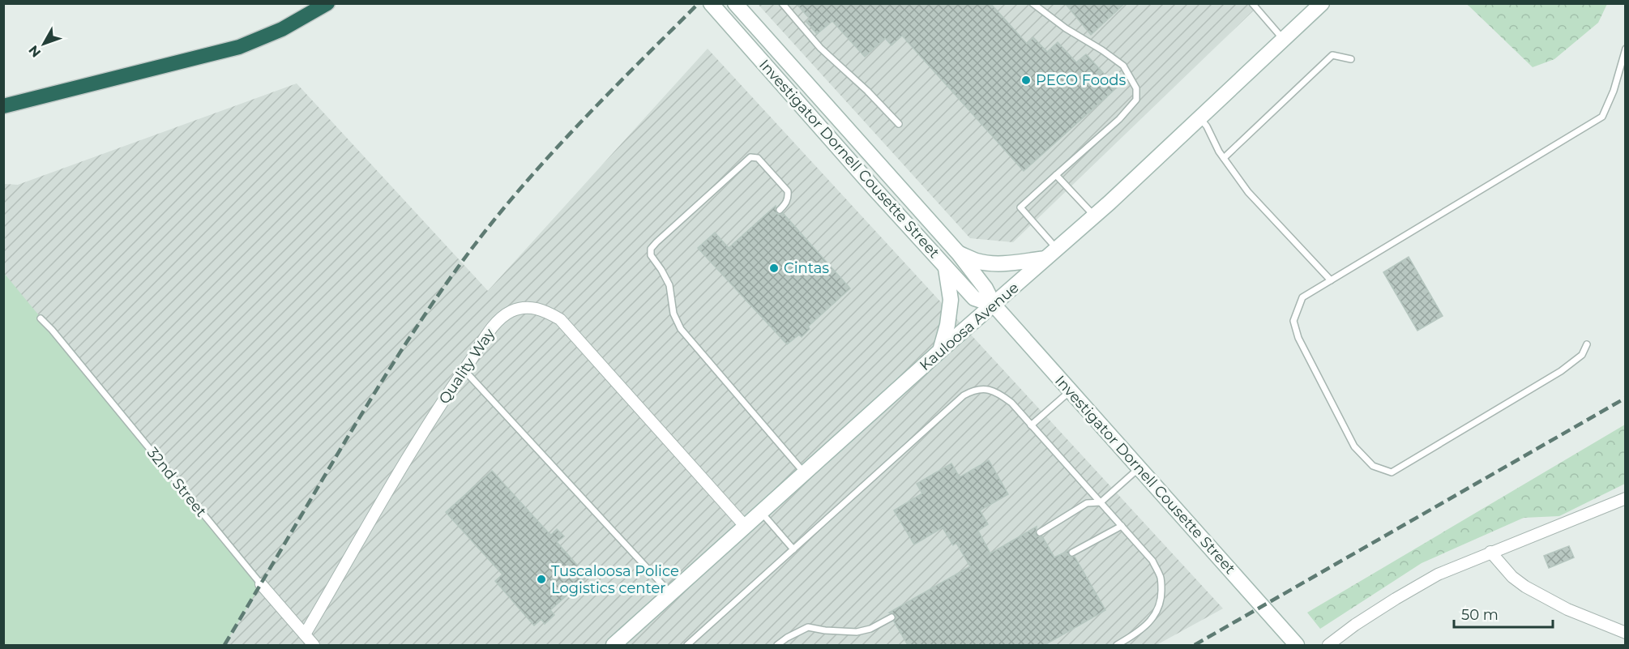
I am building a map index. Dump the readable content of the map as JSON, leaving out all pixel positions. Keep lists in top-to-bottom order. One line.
{"streets":{"main road":["Investigator Dornell Cousette Street","Kauloosa Avenue"],"street":["Quality Way","32nd Street"]},"crossings":[["Investigator Dornell Cousette Street","Kauloosa Avenue"],["Kauloosa Avenue","Quality Way"],["Quality Way","32nd Street"]],"places":["PECO Foods","Cintas","Tuscaloosa Police Logistics center"],"scale_bar":"50 m","north":"bottom left"}
